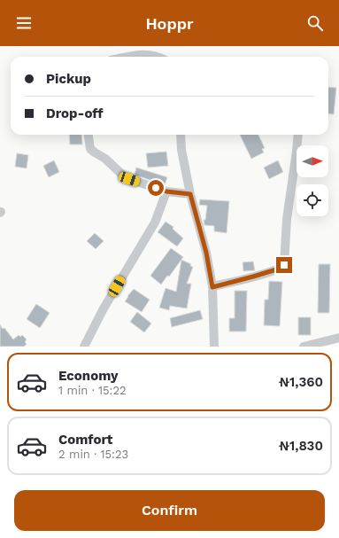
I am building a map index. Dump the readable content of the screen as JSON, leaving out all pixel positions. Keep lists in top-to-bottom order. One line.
{"north":"right","page":{"header":"Hoppr","banner":["Pickup","Drop-off"],"list":[{"name":"Economy","note":"1 min · 15:22","value":"₦1,360"},{"name":"Comfort","note":"2 min · 15:23","value":"₦1,830"}],"buttons":"Confirm"}}
